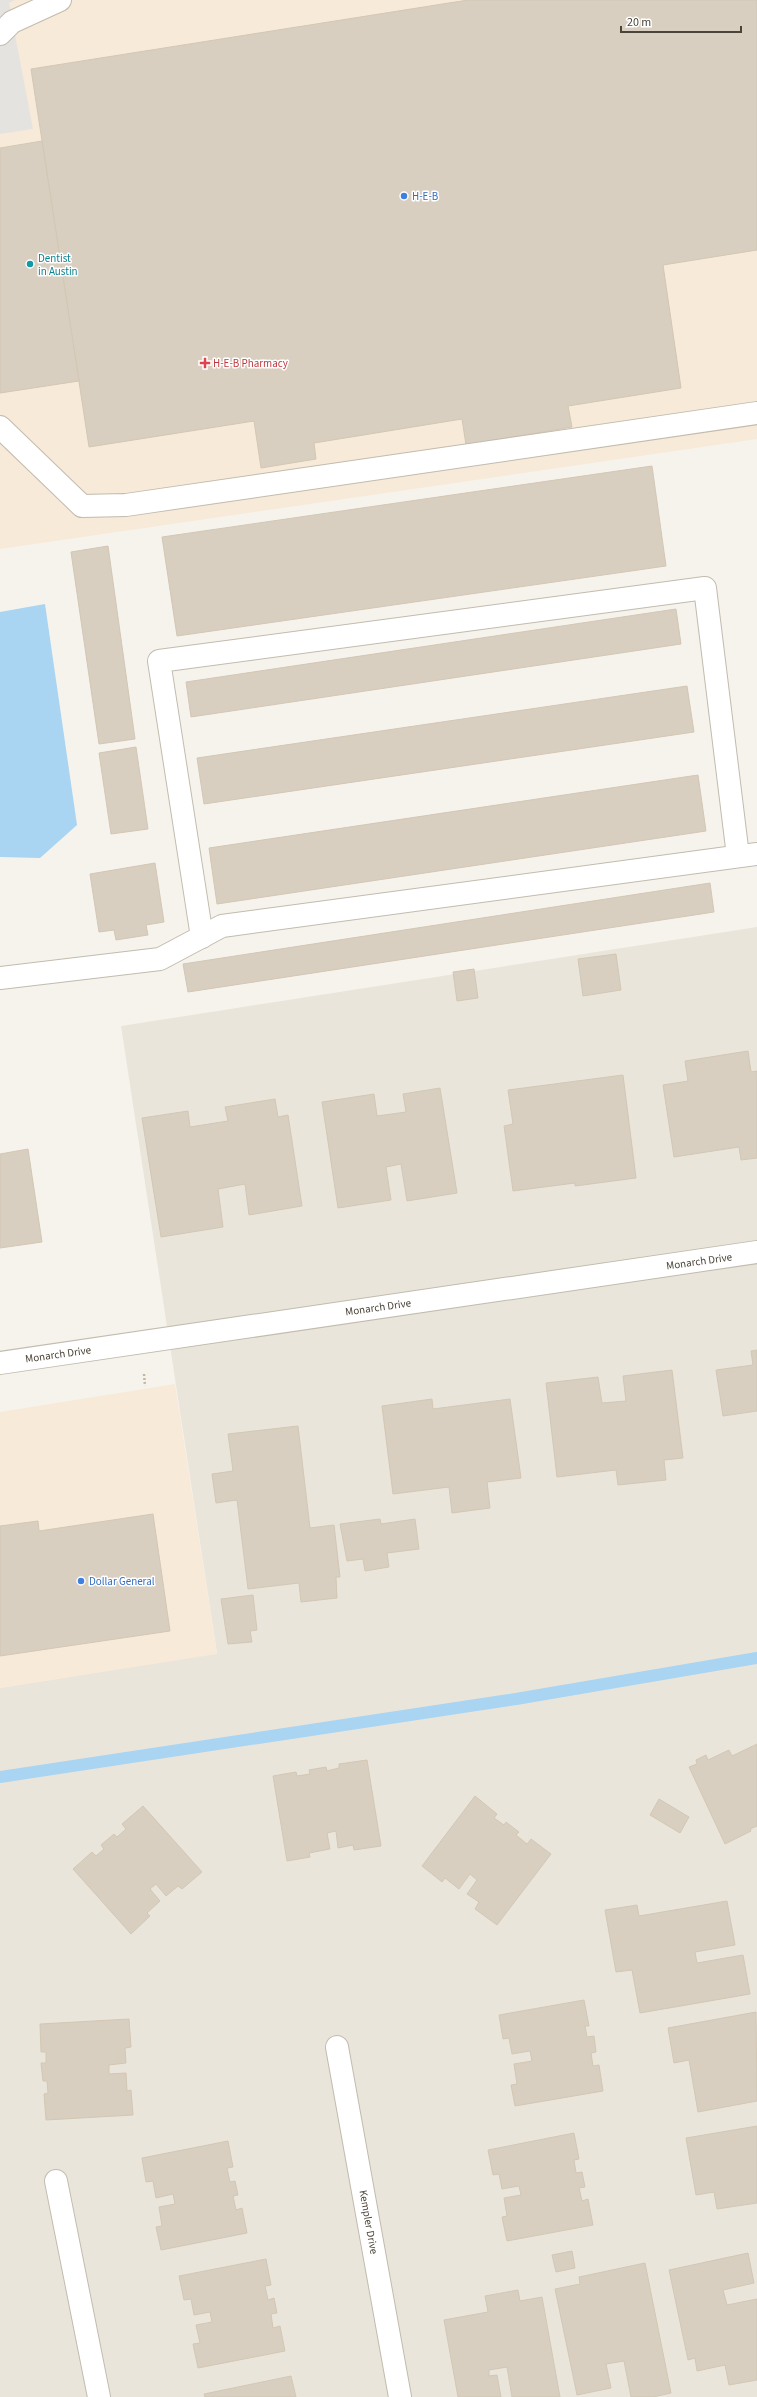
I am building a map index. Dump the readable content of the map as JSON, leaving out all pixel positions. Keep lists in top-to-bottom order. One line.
{"streets":{"street":["Monarch Drive","Kempler Drive"]},"places":{"other":["H-E-B","Dentist in Austin","Dollar General"],"health":["H-E-B Pharmacy"]},"scale_bar":"20 m"}
